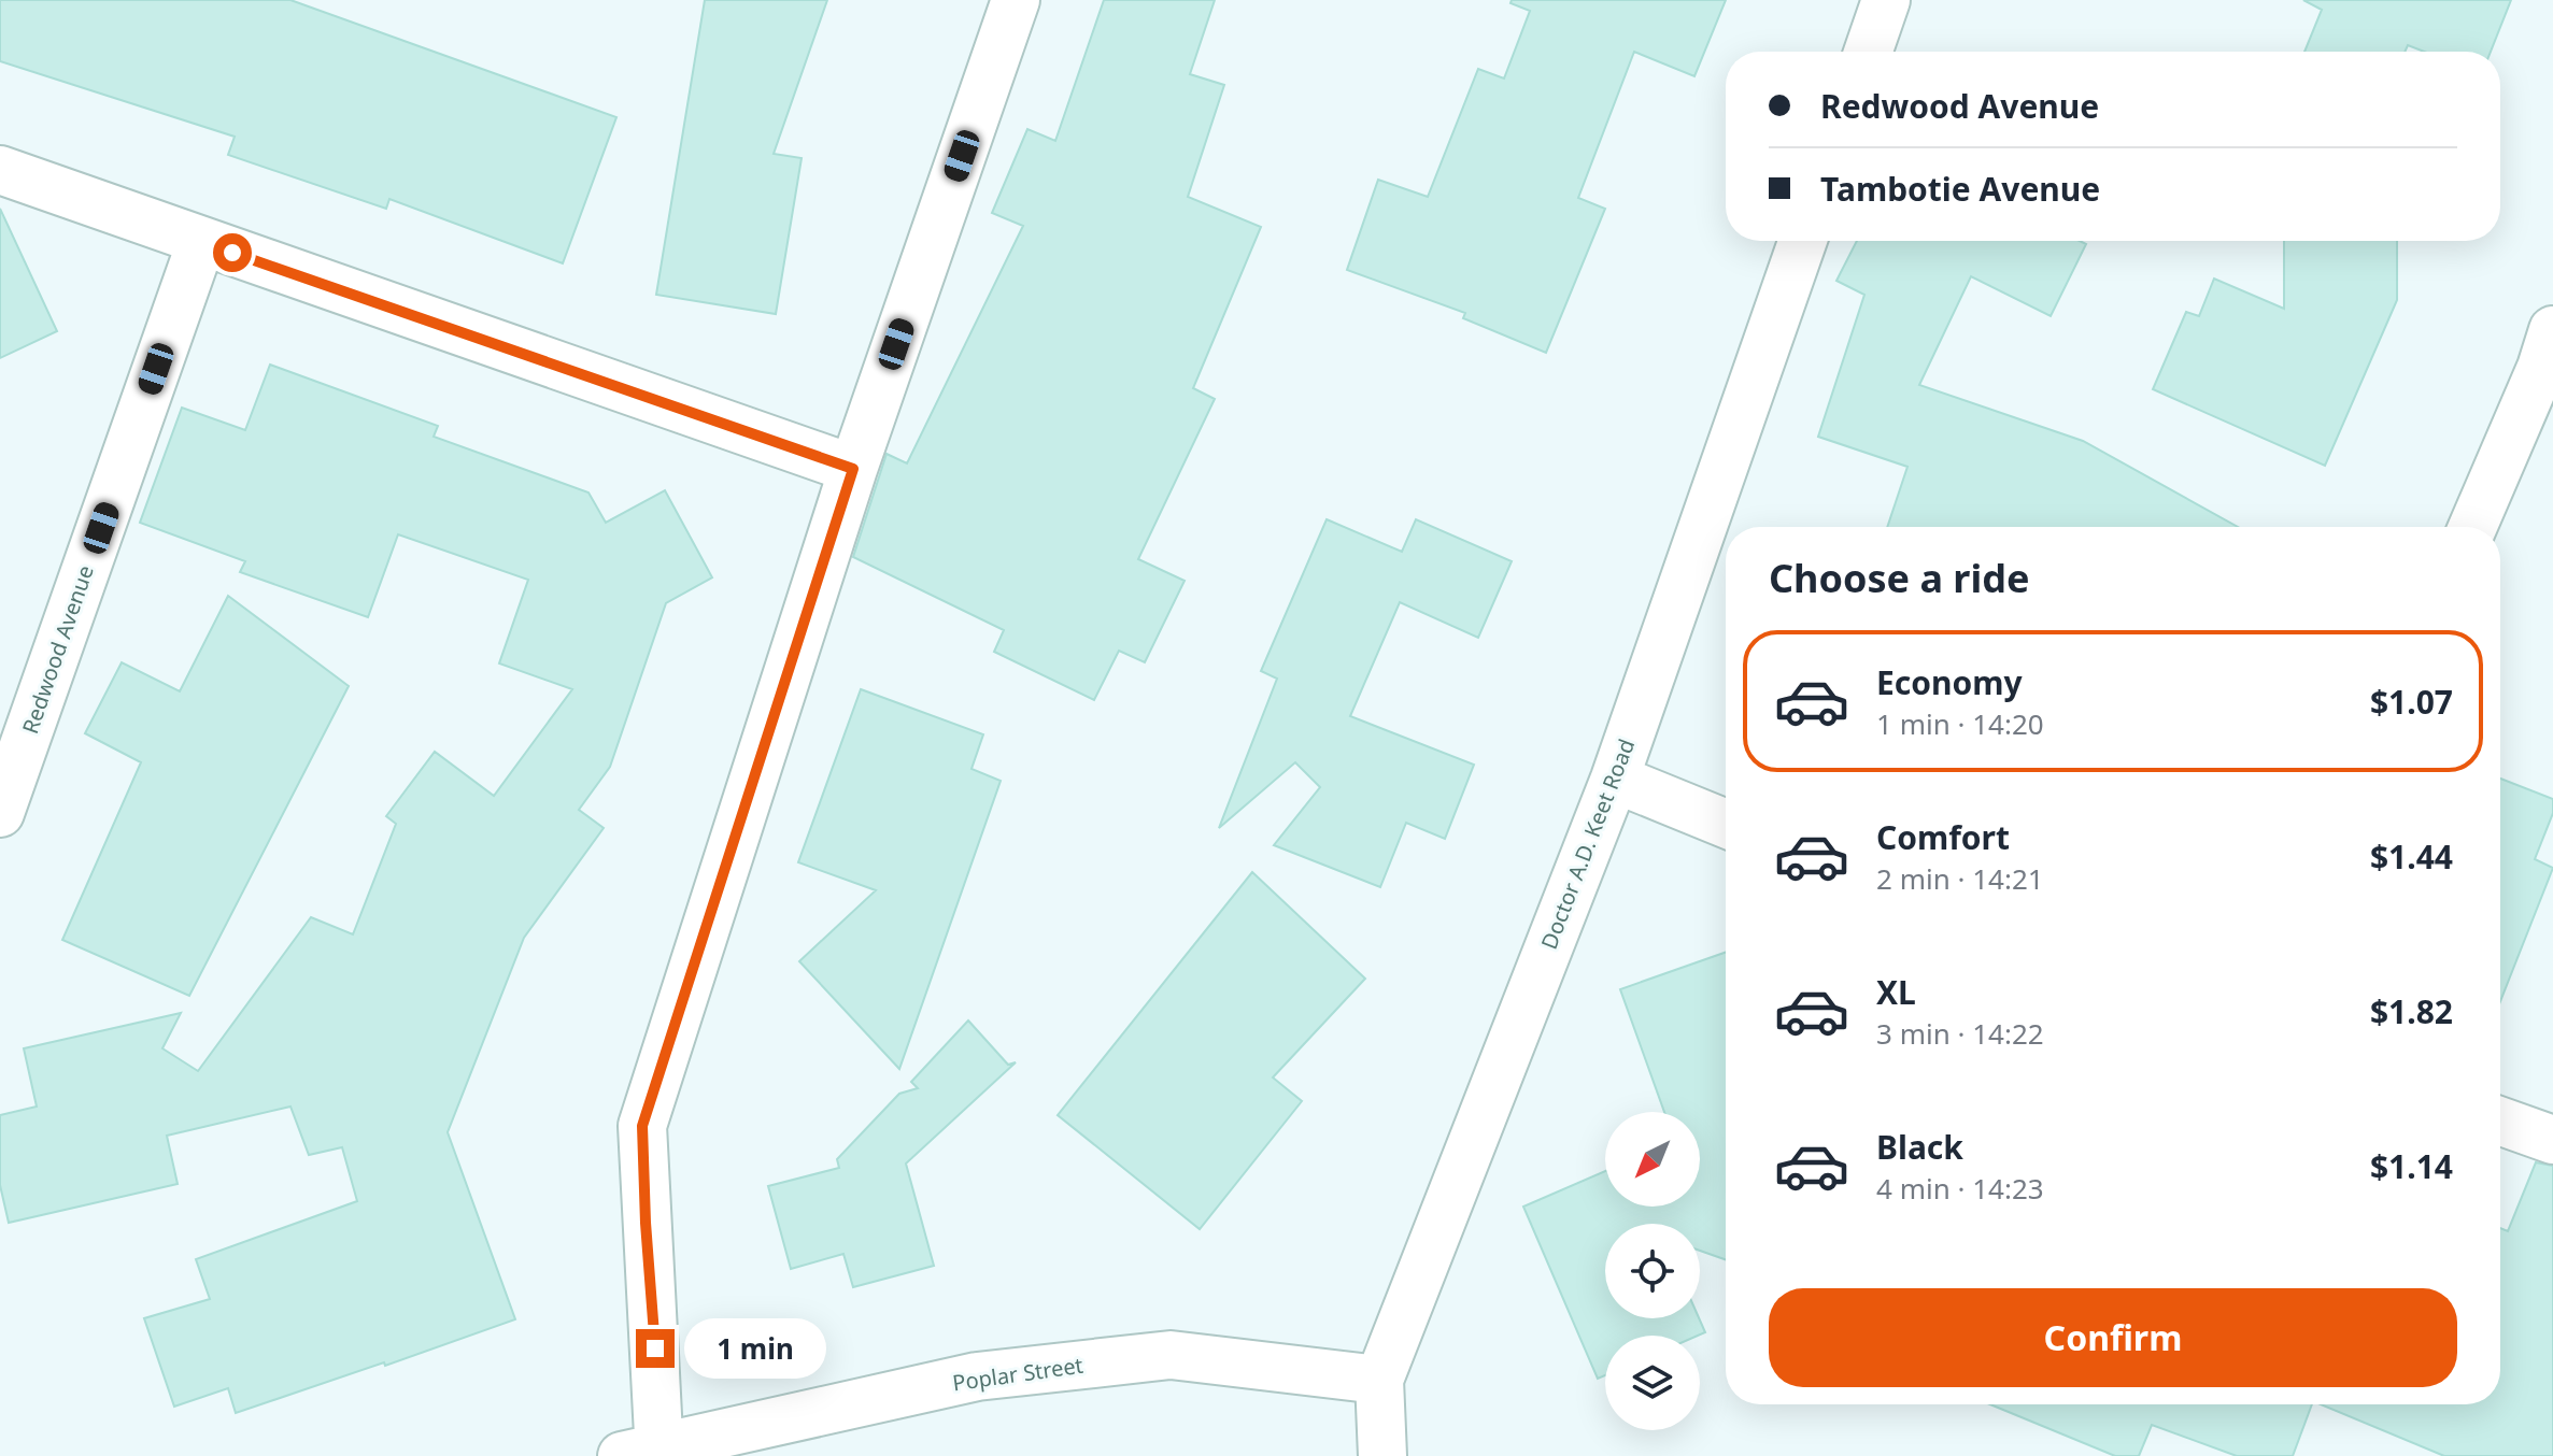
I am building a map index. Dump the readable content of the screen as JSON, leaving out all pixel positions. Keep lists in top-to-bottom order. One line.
{"streets":{"street":["Redwood Avenue","Doctor A.D. Keet Road","Poplar Street"]},"crossings":[["Doctor A.D. Keet Road","Poplar Street"]],"north":"bottom left","page":{"banner":["Redwood Avenue","Tambotie Avenue"],"heading":"Choose a ride","list":[{"name":"Economy","note":"1 min · 14:20","value":"$1.07"},{"name":"Comfort","note":"2 min · 14:21","value":"$1.44"},{"name":"XL","note":"3 min · 14:22","value":"$1.82"},{"name":"Black","note":"4 min · 14:23","value":"$1.14"}],"buttons":"Confirm","bubble":"1 min"}}
